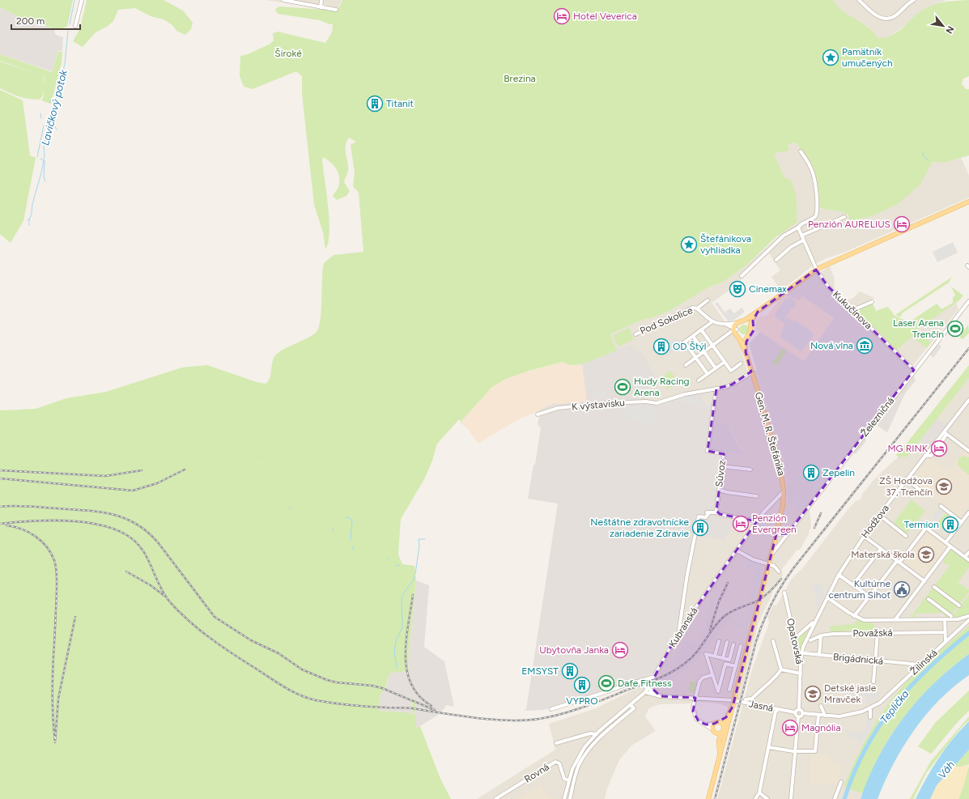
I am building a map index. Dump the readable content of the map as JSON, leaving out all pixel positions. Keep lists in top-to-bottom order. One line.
{"streets":{"main road":["Gen. M. R. Štefánika"],"street":["Kukučínova","Pod Sokolice","K výstavisku","Železničná","Súvoz","Hodžova","Kubranská","Považská","Opatovská","Brigádnická","Žilinská","Jasná","Rovná"]},"crossings":[["Kukučínova","Železničná"],["K výstavisku","Gen. M. R. Štefánika"],["K výstavisku","Súvoz"],["Železničná","Gen. M. R. Štefánika"],["Gen. M. R. Štefánika","Kubranská"],["Hodžova","Považská"],["Hodžova","Opatovská"],["Hodžova","Brigádnická"],["Kubranská","Jasná"],["Kubranská","Rovná"],["Považská","Žilinská"],["Opatovská","Brigádnická"],["Opatovská","Žilinská"],["Opatovská","Jasná"],["Brigádnická","Žilinská"],["Žilinská","Jasná"]],"water":["Lavičkový potok","Teplička","Váh"],"parks":["Široké","Brezina"],"places":{"hotel":["Hotel Veverica","Penzión AURELIUS","MG RINK","Penzión Evergreen","Ubytovňa Janka","Magnólia"],"place":["Pamätník umučených","Štefánikova vyhliadka"],"building":["Titanit","OD Štýl","Zepelin","Termion","Neštátne zdravotnícke zariadenie Zdravie","EMSYST","VYPRO"],"theatre":["Cinemax"],"sports":["Laser Arena Trenčín","Hudy Racing Arena","Dafe Fitness"],"museum":["Nová vlna"],"school or university":["ZŠ Hodžova 37, Trenčín","Materská škola","Detské jasle Mravček"],"public building":["Kultúrne centrum Sihoť"]},"scale_bar":"200 m","north":"bottom right"}
